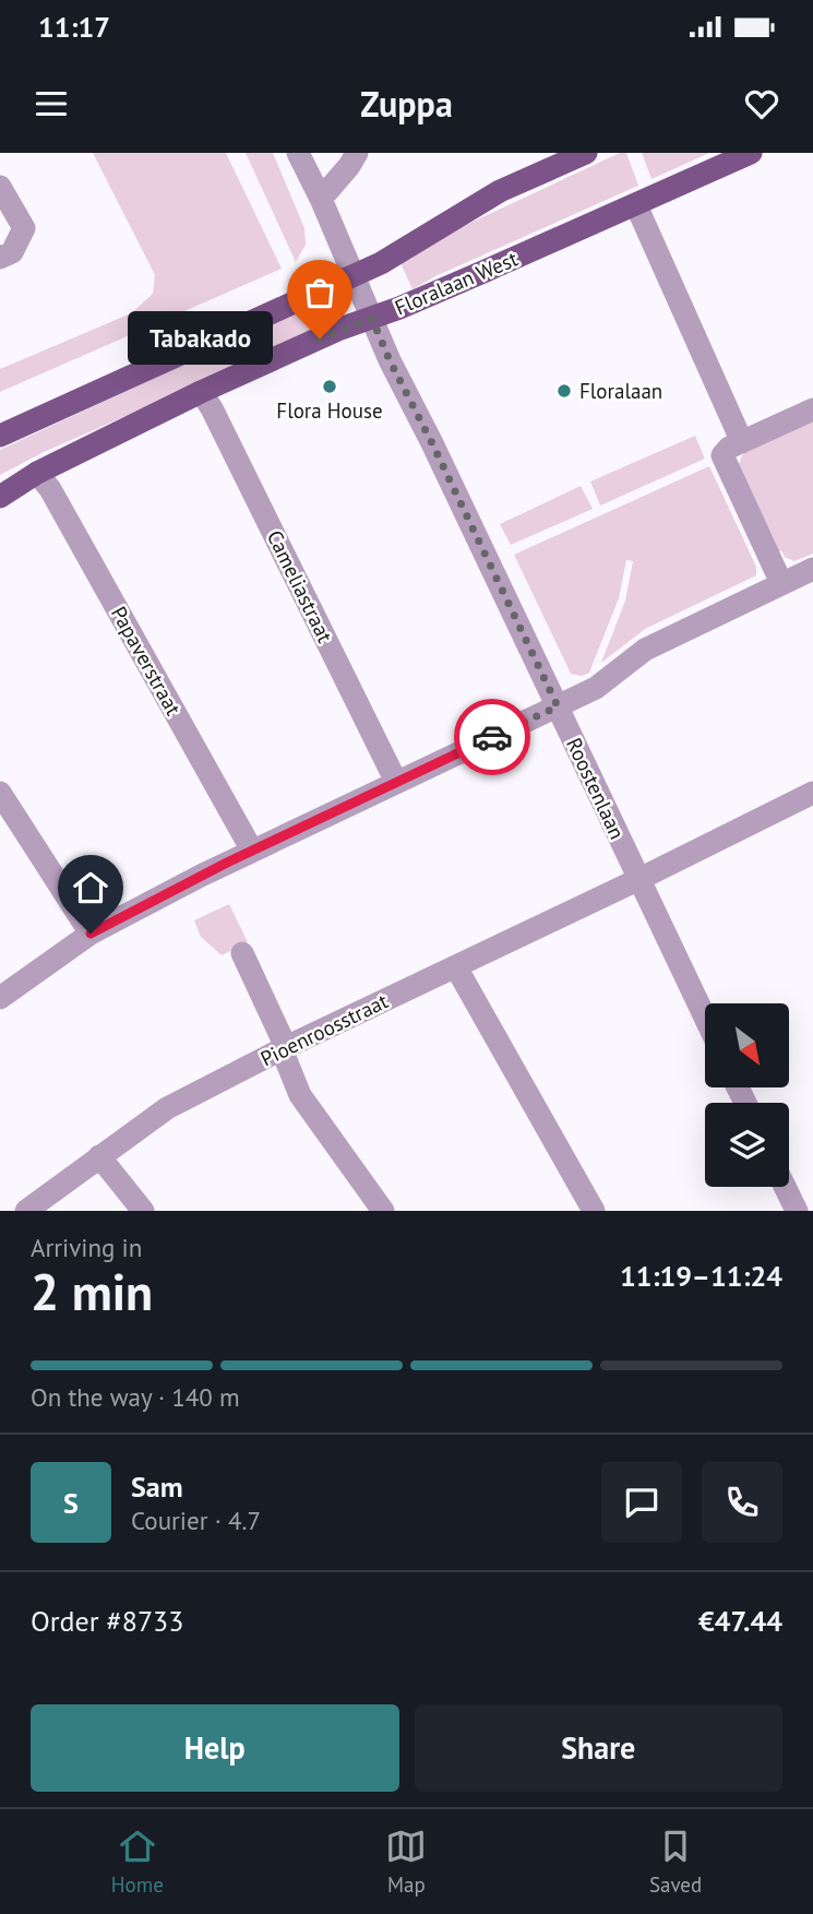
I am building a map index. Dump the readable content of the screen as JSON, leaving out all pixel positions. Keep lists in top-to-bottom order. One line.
{"streets":{"main road":["Floralaan West"],"street":["Cameliastraat","Papaverstraat","Roostenlaan","Pioenroosstraat"]},"crossings":[["Floralaan West","Cameliastraat"],["Floralaan West","Papaverstraat"],["Floralaan West","Roostenlaan"],["Roostenlaan","Pioenroosstraat"]],"places":["Tabakado","Flora House","Floralaan"],"north":"bottom right","page":{"status":"11:17","header":"Zuppa","bubble":"Tabakado","heading":["2 min","Arriving in","11:19–11:24"],"panel":["Sam","Courier · 4.7","Order #8733","€47.44"],"bar":"On the way · 140 m","round":"S","buttons":["Help","Share"],"tabs":["Home","Map","Saved"]}}
